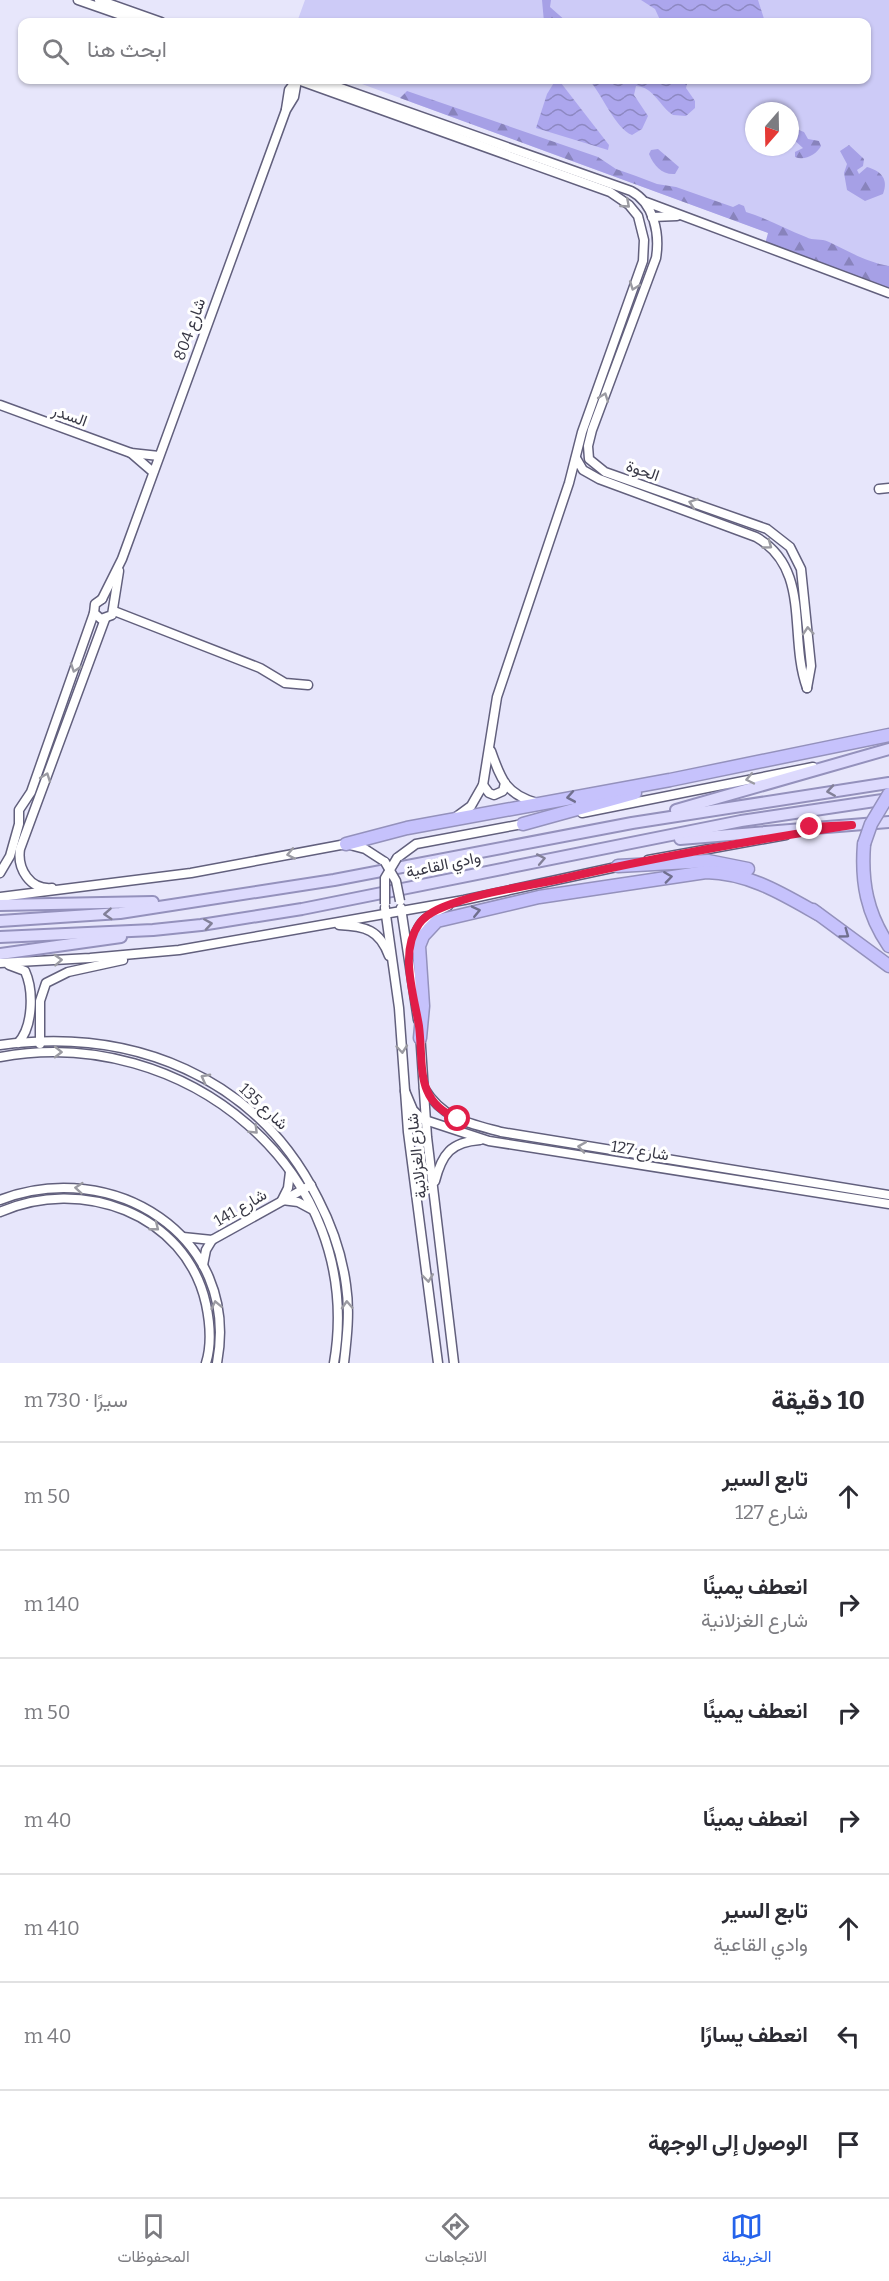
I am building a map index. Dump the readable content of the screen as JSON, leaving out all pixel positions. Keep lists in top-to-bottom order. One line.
{"streets":{"main road":["وادي القاعية"],"street":["شارع 804","السدر","الحوة","شارع 135","شارع 127","شارع الغزلانية","شارع 141"]},"crossings":[["شارع 135","شارع 141"],["شارع 127","شارع الغزلانية"]],"north":"bottom","page":{"search":"ابحث هنا","heading":["10 دقيقة","سيرًا · 730 m"],"list":[["تابع السير","شارع 127","50 m"],["انعطف يمينًا","شارع الغزلانية","140 m"],["انعطف يمينًا","50 m"],["انعطف يمينًا","40 m"],["تابع السير","وادي القاعية","410 m"],["انعطف يسارًا","40 m"],"الوصول إلى الوجهة"],"nav":["الخريطة","الاتجاهات","المحفوظات"]}}
